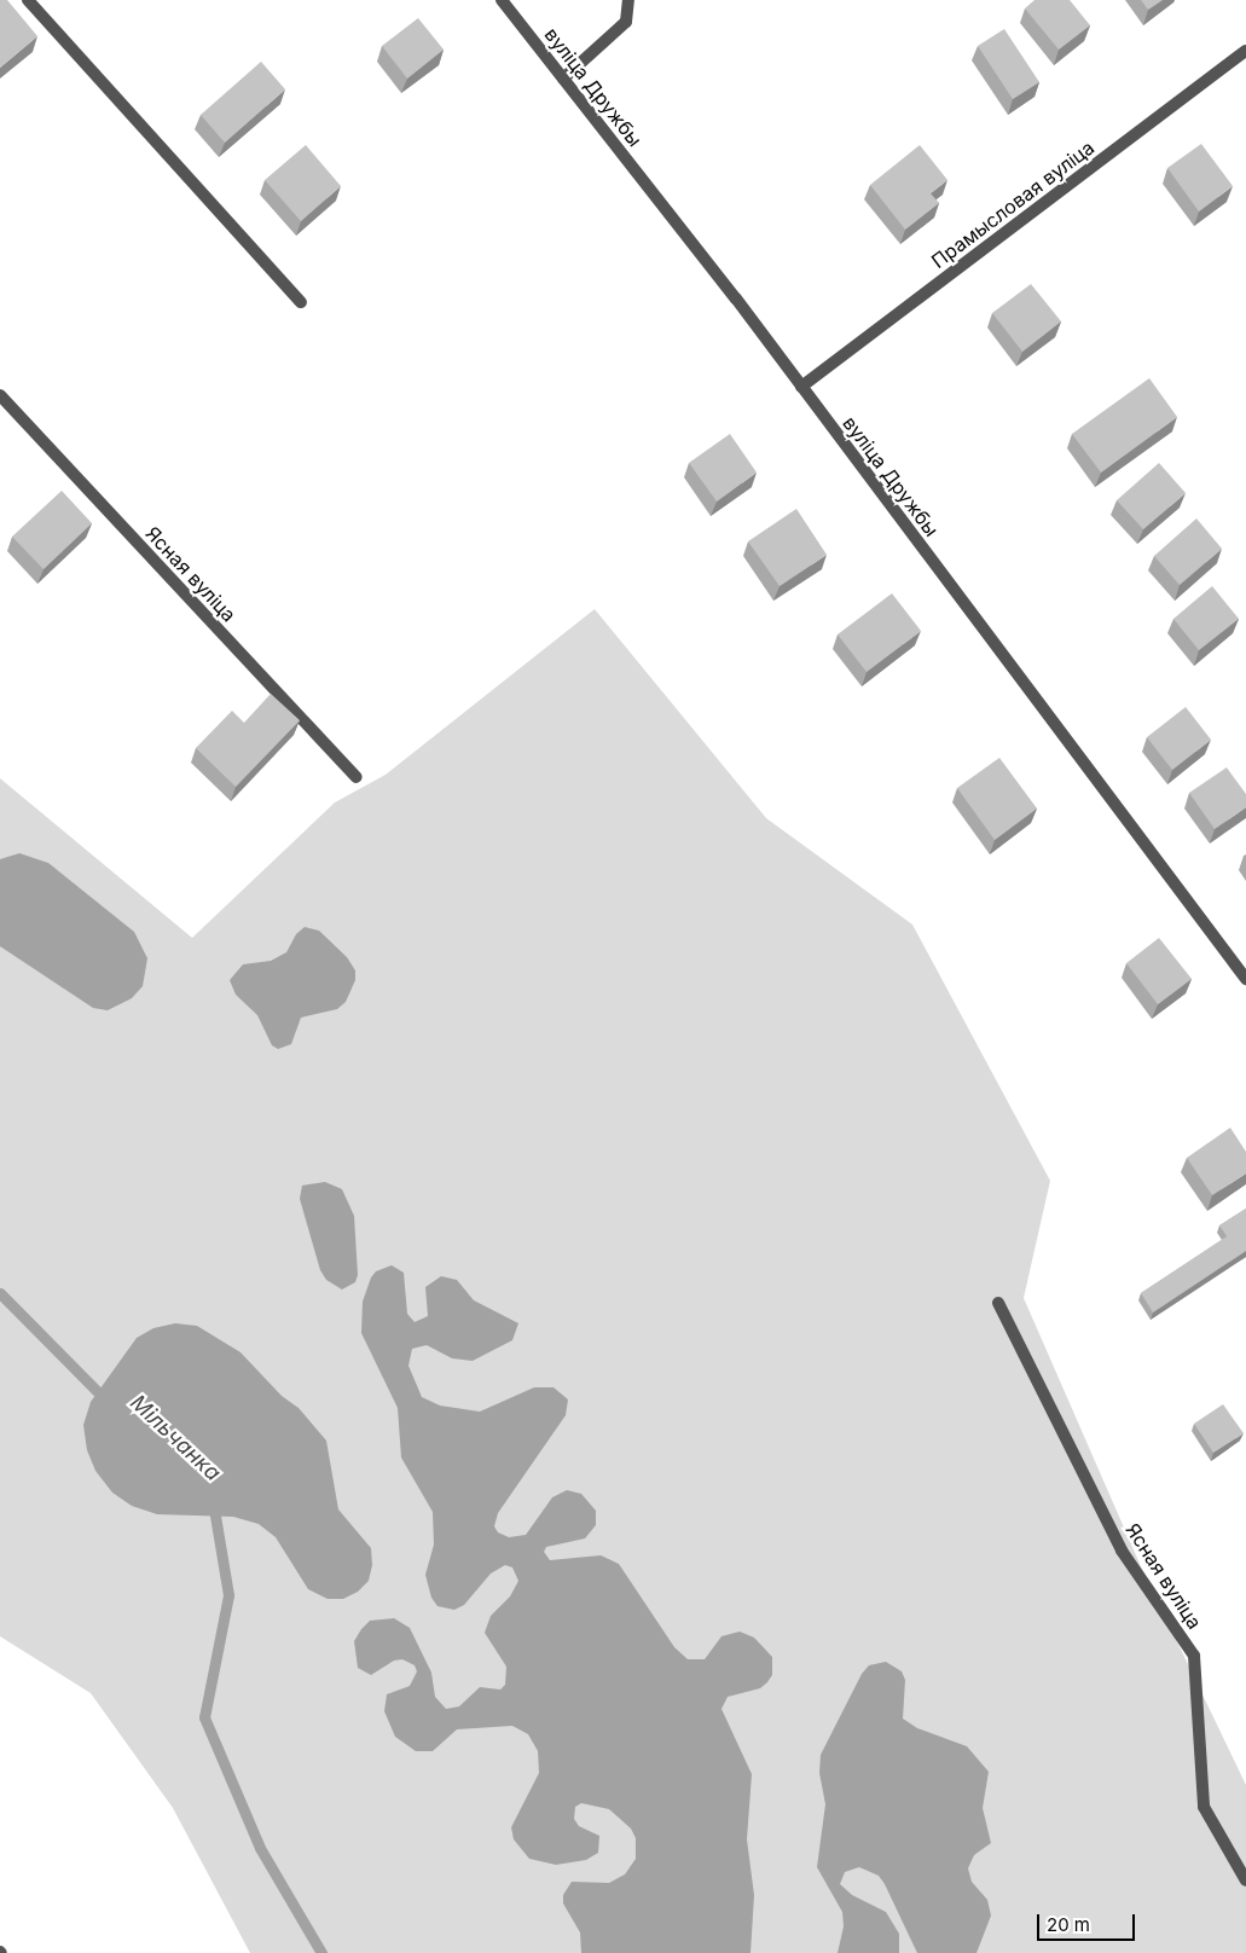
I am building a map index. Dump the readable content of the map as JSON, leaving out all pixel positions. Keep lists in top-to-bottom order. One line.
{"streets":{"street":["вуліца Дружбы","Прамысловая вуліца","Ясная вуліца"]},"crossings":[["вуліца Дружбы","Прамысловая вуліца"]],"water":["Мільчанка"],"scale_bar":"20 m"}
